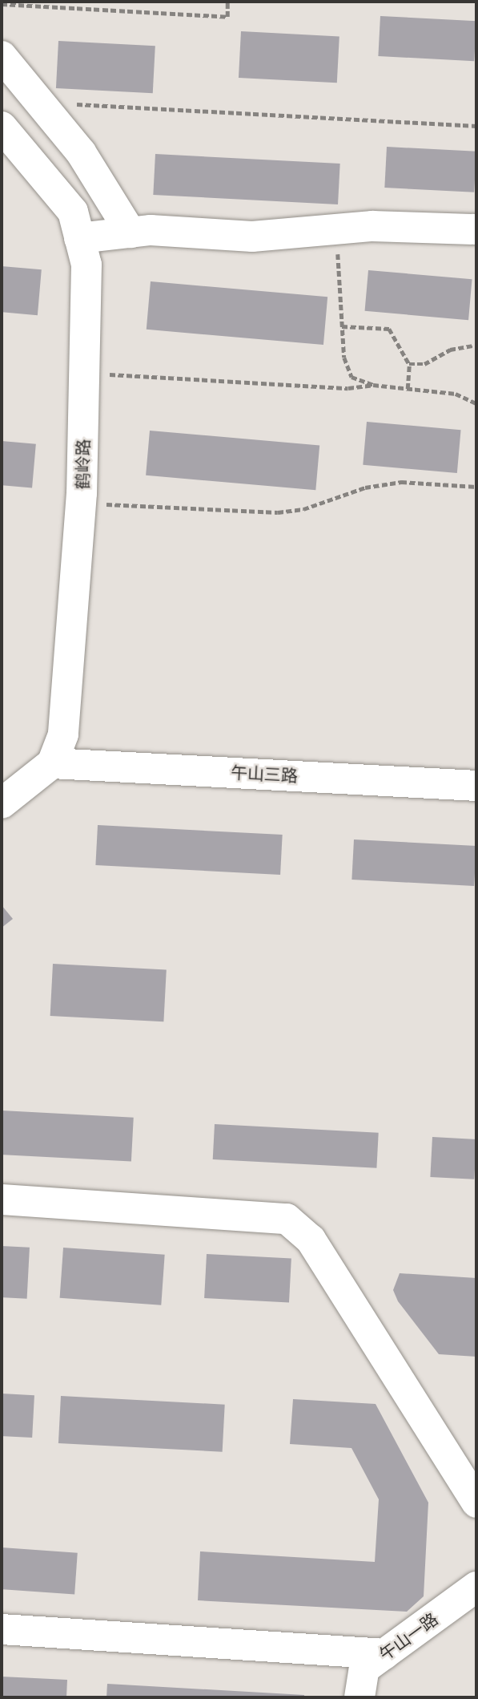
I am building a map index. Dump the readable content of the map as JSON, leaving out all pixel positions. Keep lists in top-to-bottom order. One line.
{"streets":{"street":["鹤岭路","午山三路","午山一路"]},"crossings":[["鹤岭路","午山三路"]]}
